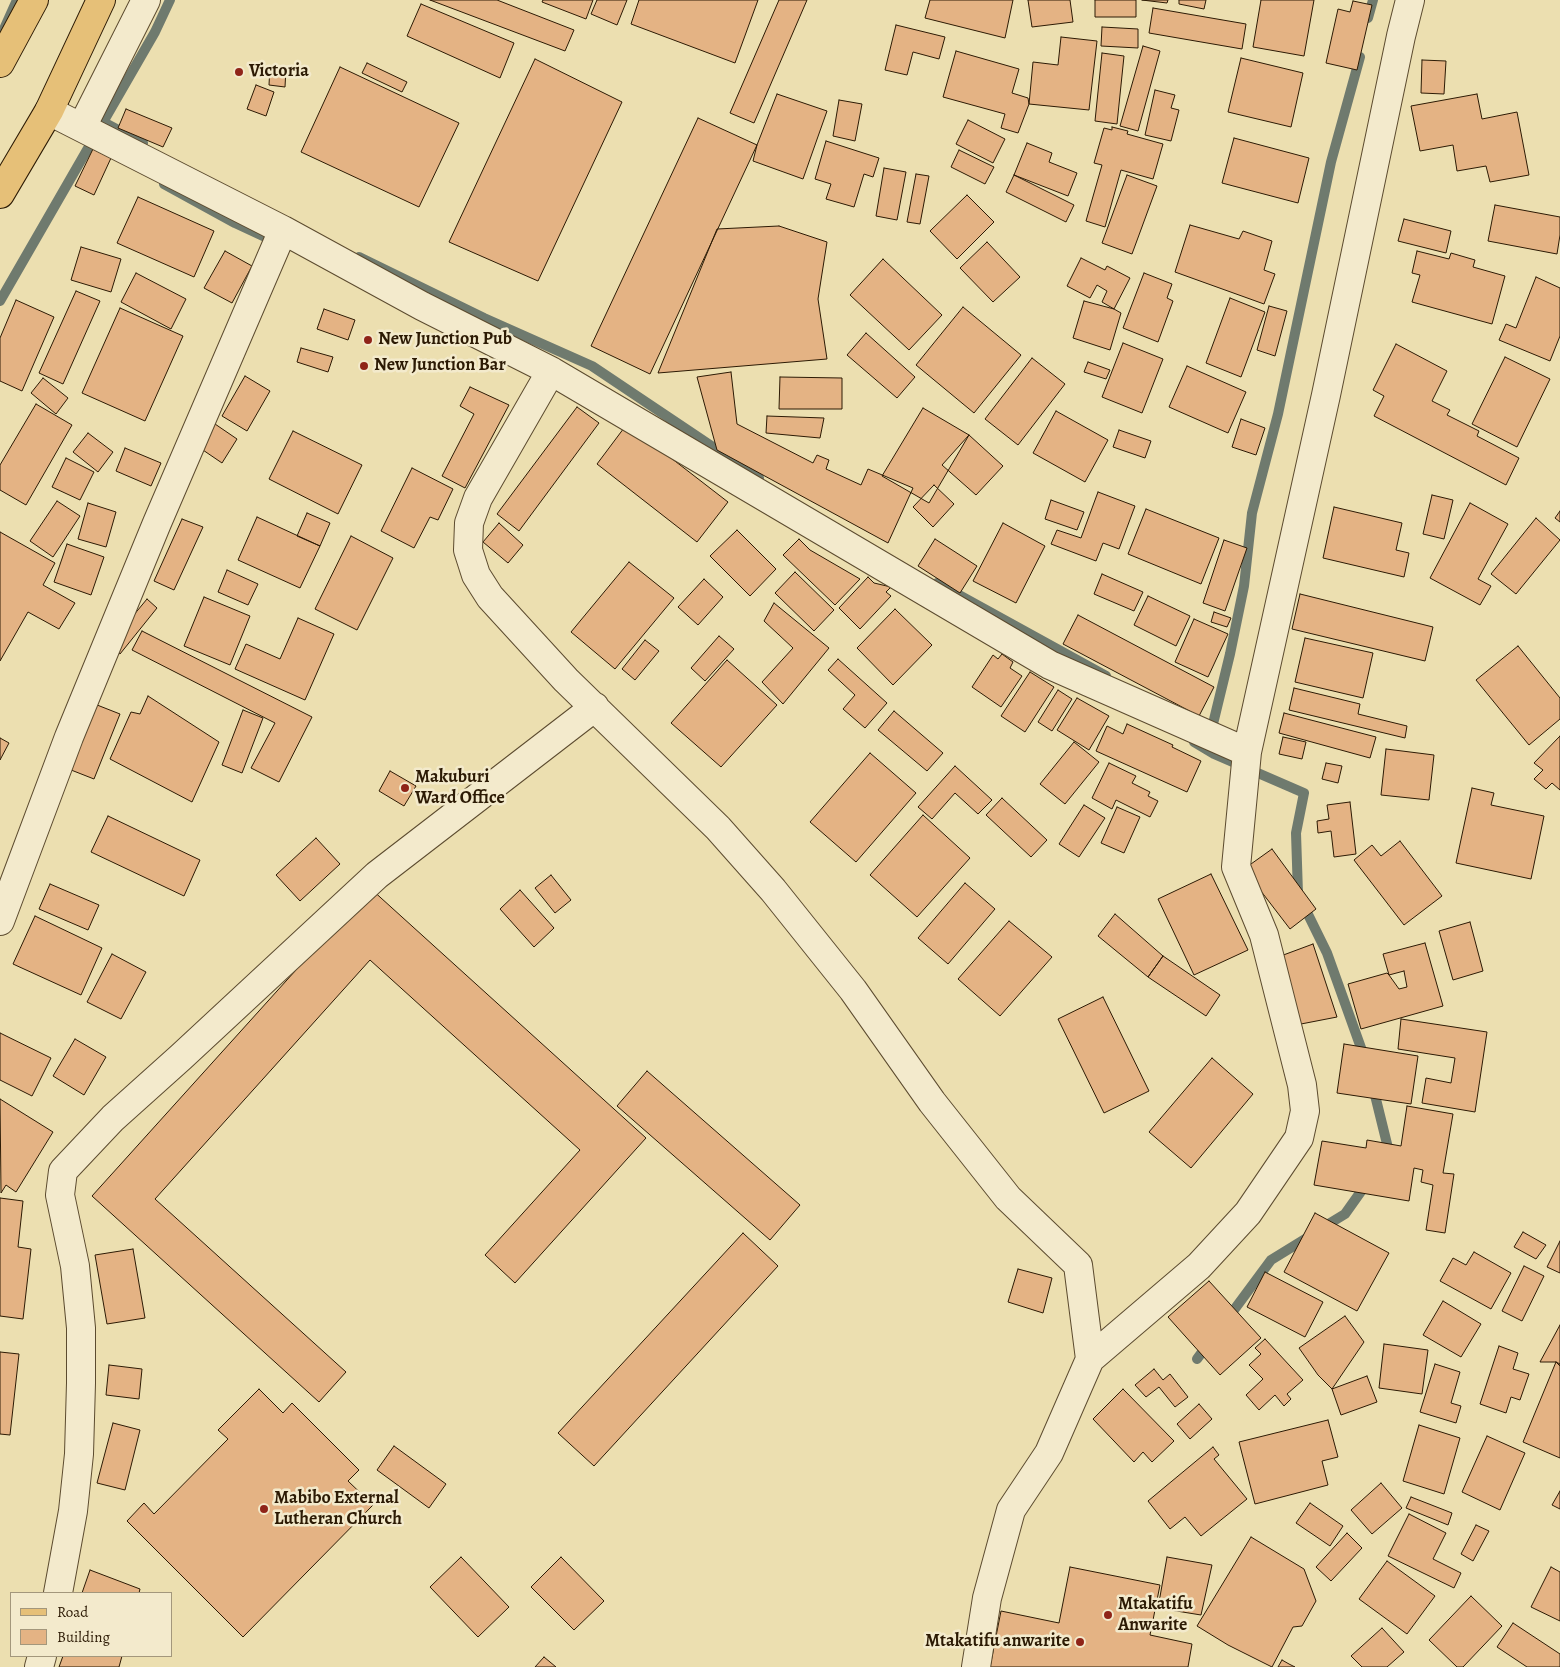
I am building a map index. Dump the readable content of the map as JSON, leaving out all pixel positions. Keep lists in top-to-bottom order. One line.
{"places":["Victoria","New Junction Pub","New Junction Bar","Makuburi Ward Office","Mabibo External Lutheran Church","Mtakatifu Anwarite","Mtakatifu anwarite"],"legend":["Road","Building"]}
